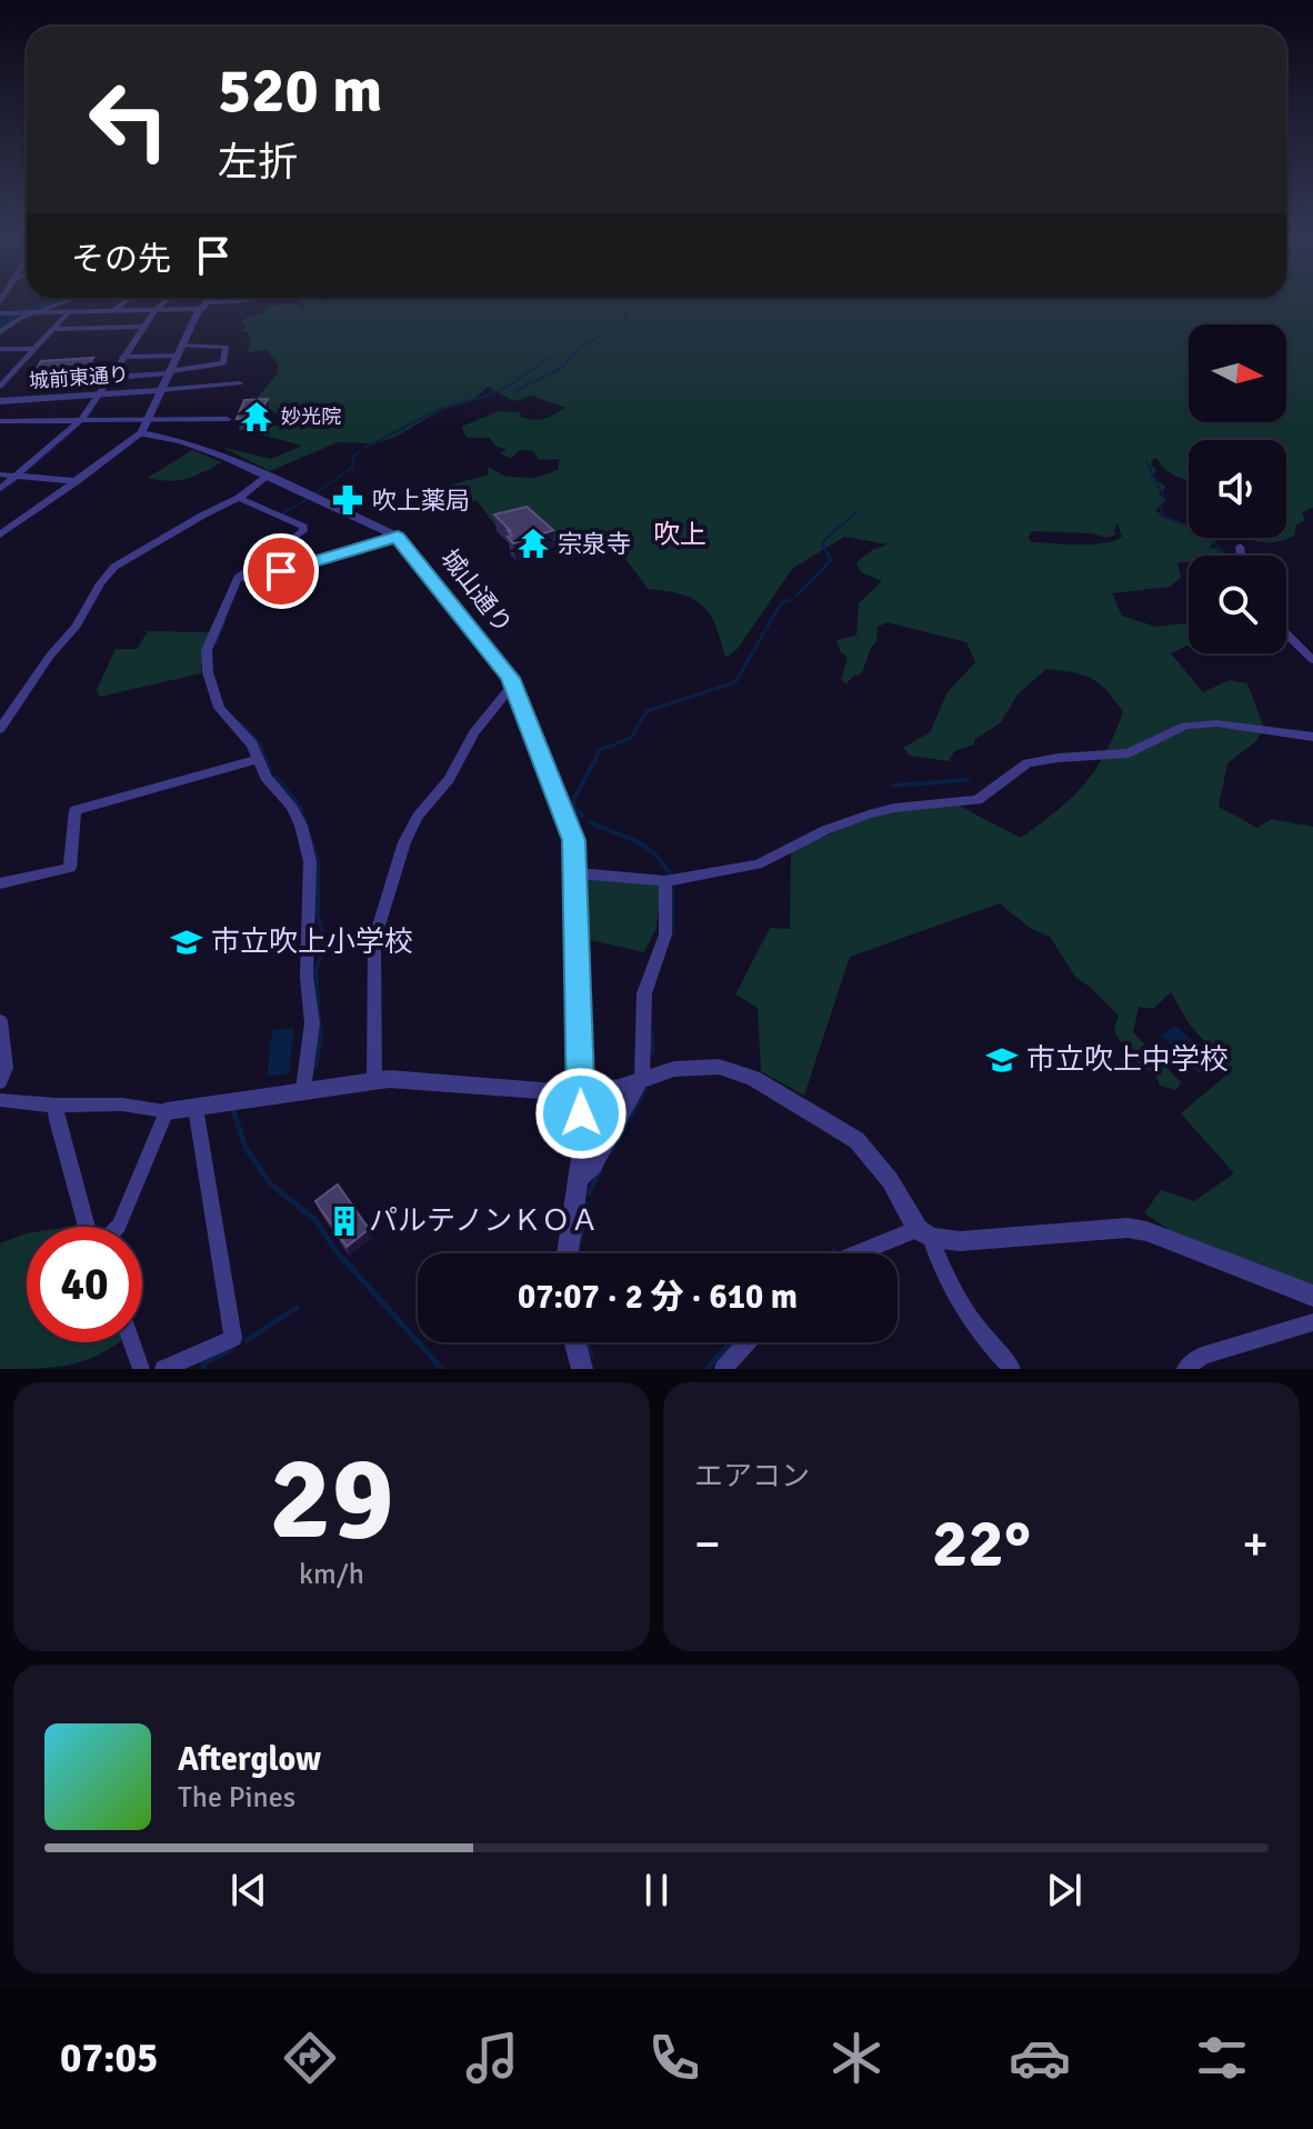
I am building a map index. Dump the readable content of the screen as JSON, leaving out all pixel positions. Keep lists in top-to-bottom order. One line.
{"streets":{"street":["城前東通り","城山通り"]},"districts":["吹上"],"places":{"temple":["妙光院","宗泉寺"],"pharmacy":["吹上薬局"],"school or university":["市立吹上小学校","市立吹上中学校"],"building":["パルテノンＫＯＡ"]},"north":"right","page":{"turn":["520 m","左折"],"then":"その先","limit":"40","trip":"07:07 · 2 分 · 610 m","tile":[["29","km/h"],"エアコン"],"heat":["−","22°","+"],"song":["Afterglow","The Pines"],"tabs":"07:05"}}
